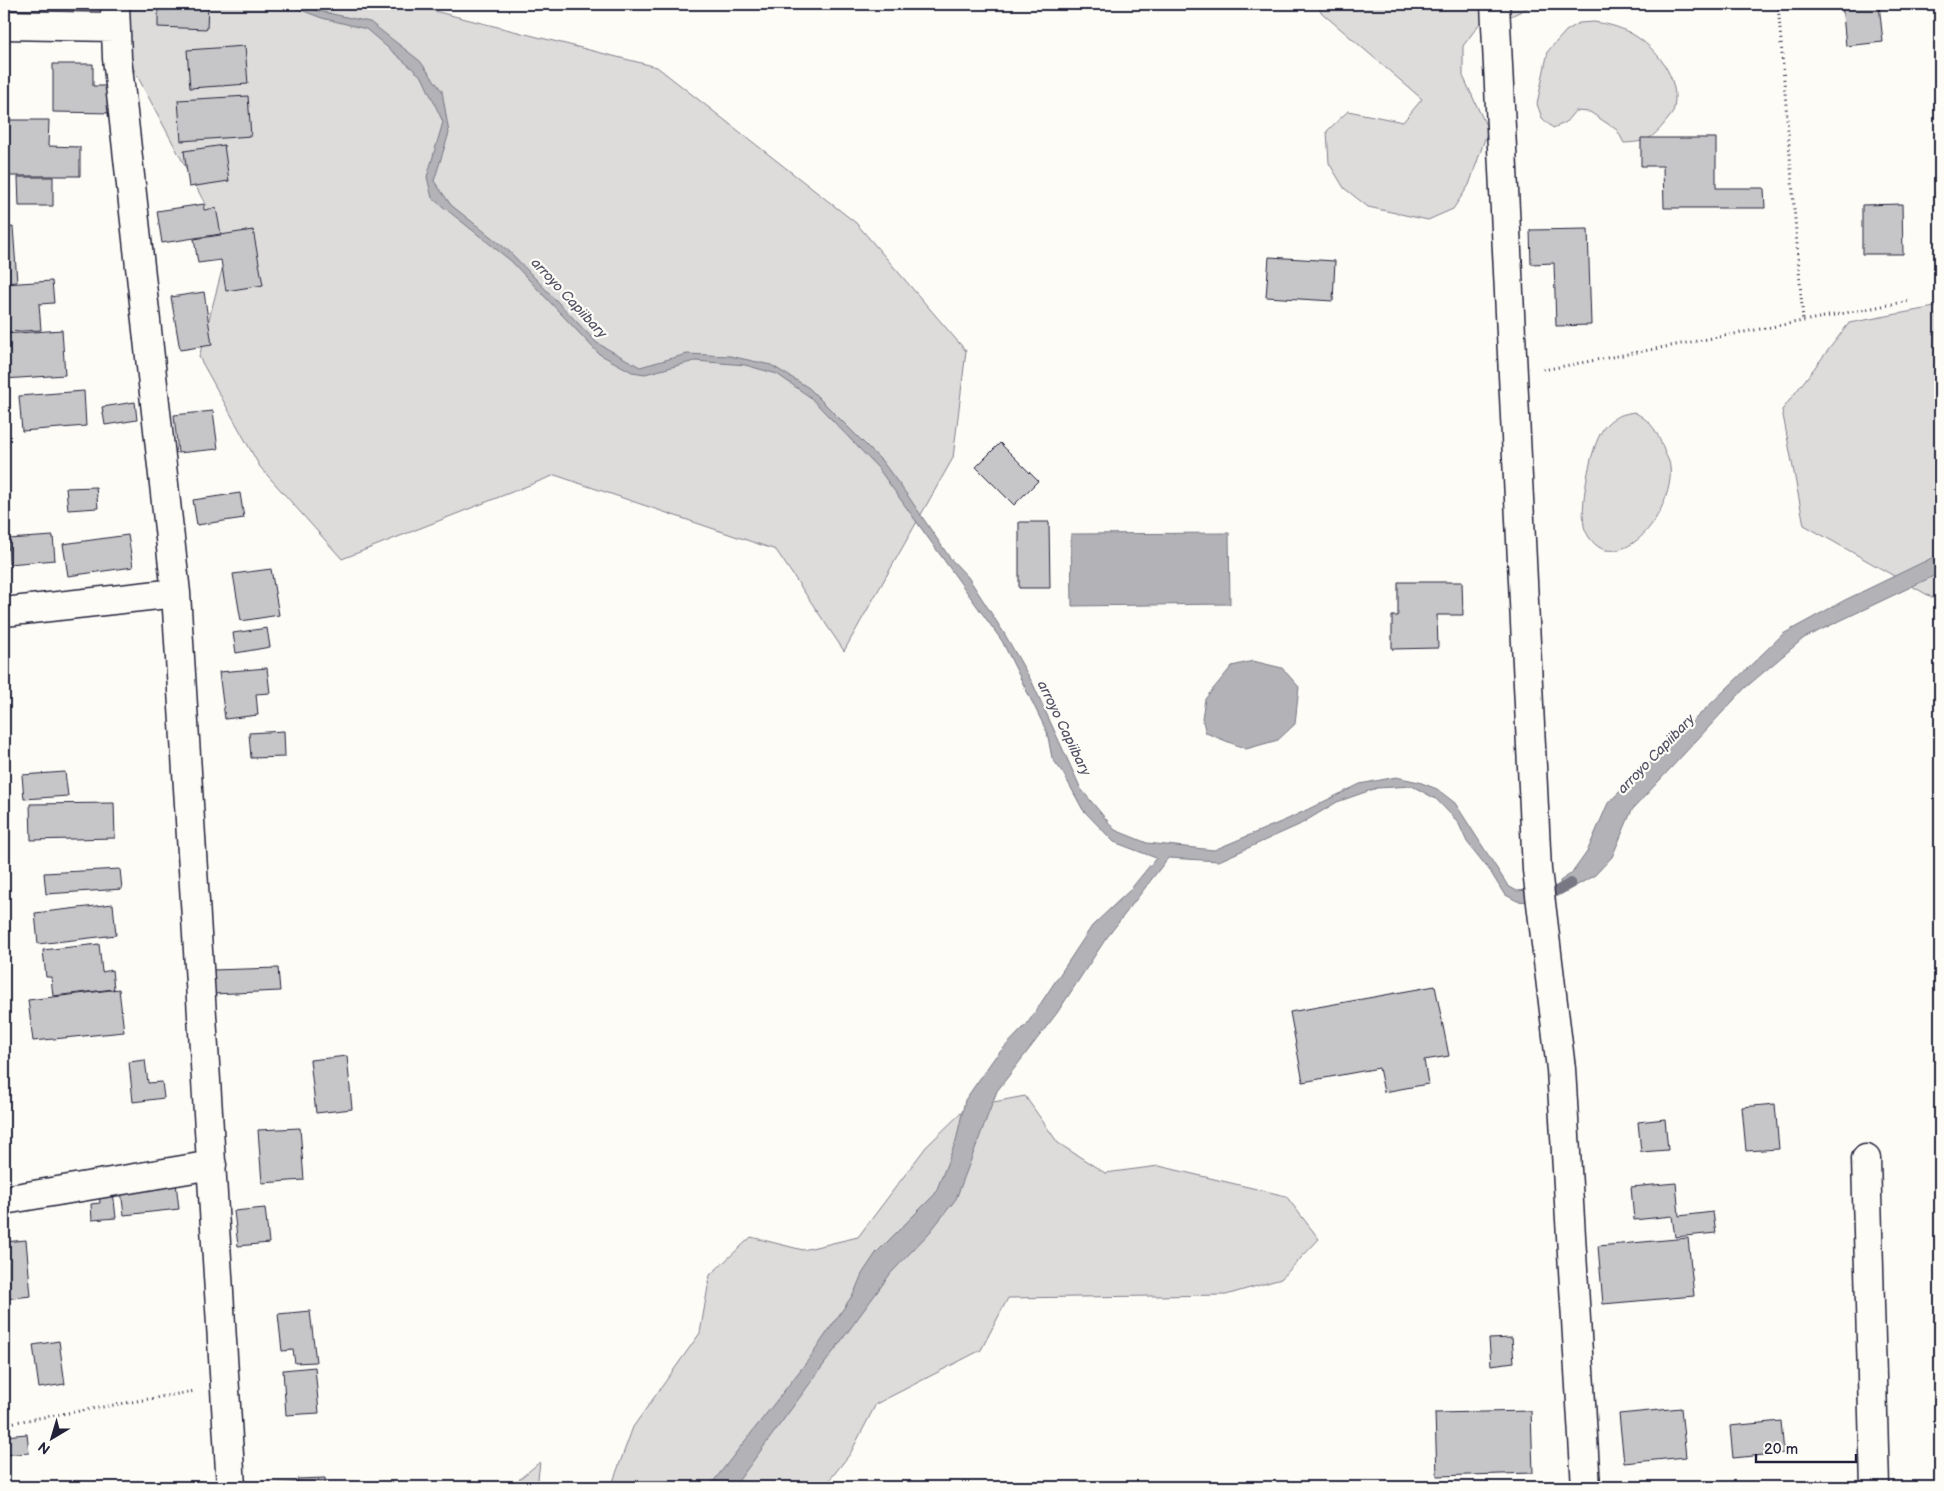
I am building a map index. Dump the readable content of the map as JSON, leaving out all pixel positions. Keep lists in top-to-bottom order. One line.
{"water":["arroyo Capiibary"],"scale_bar":"20 m","north":"bottom left"}
